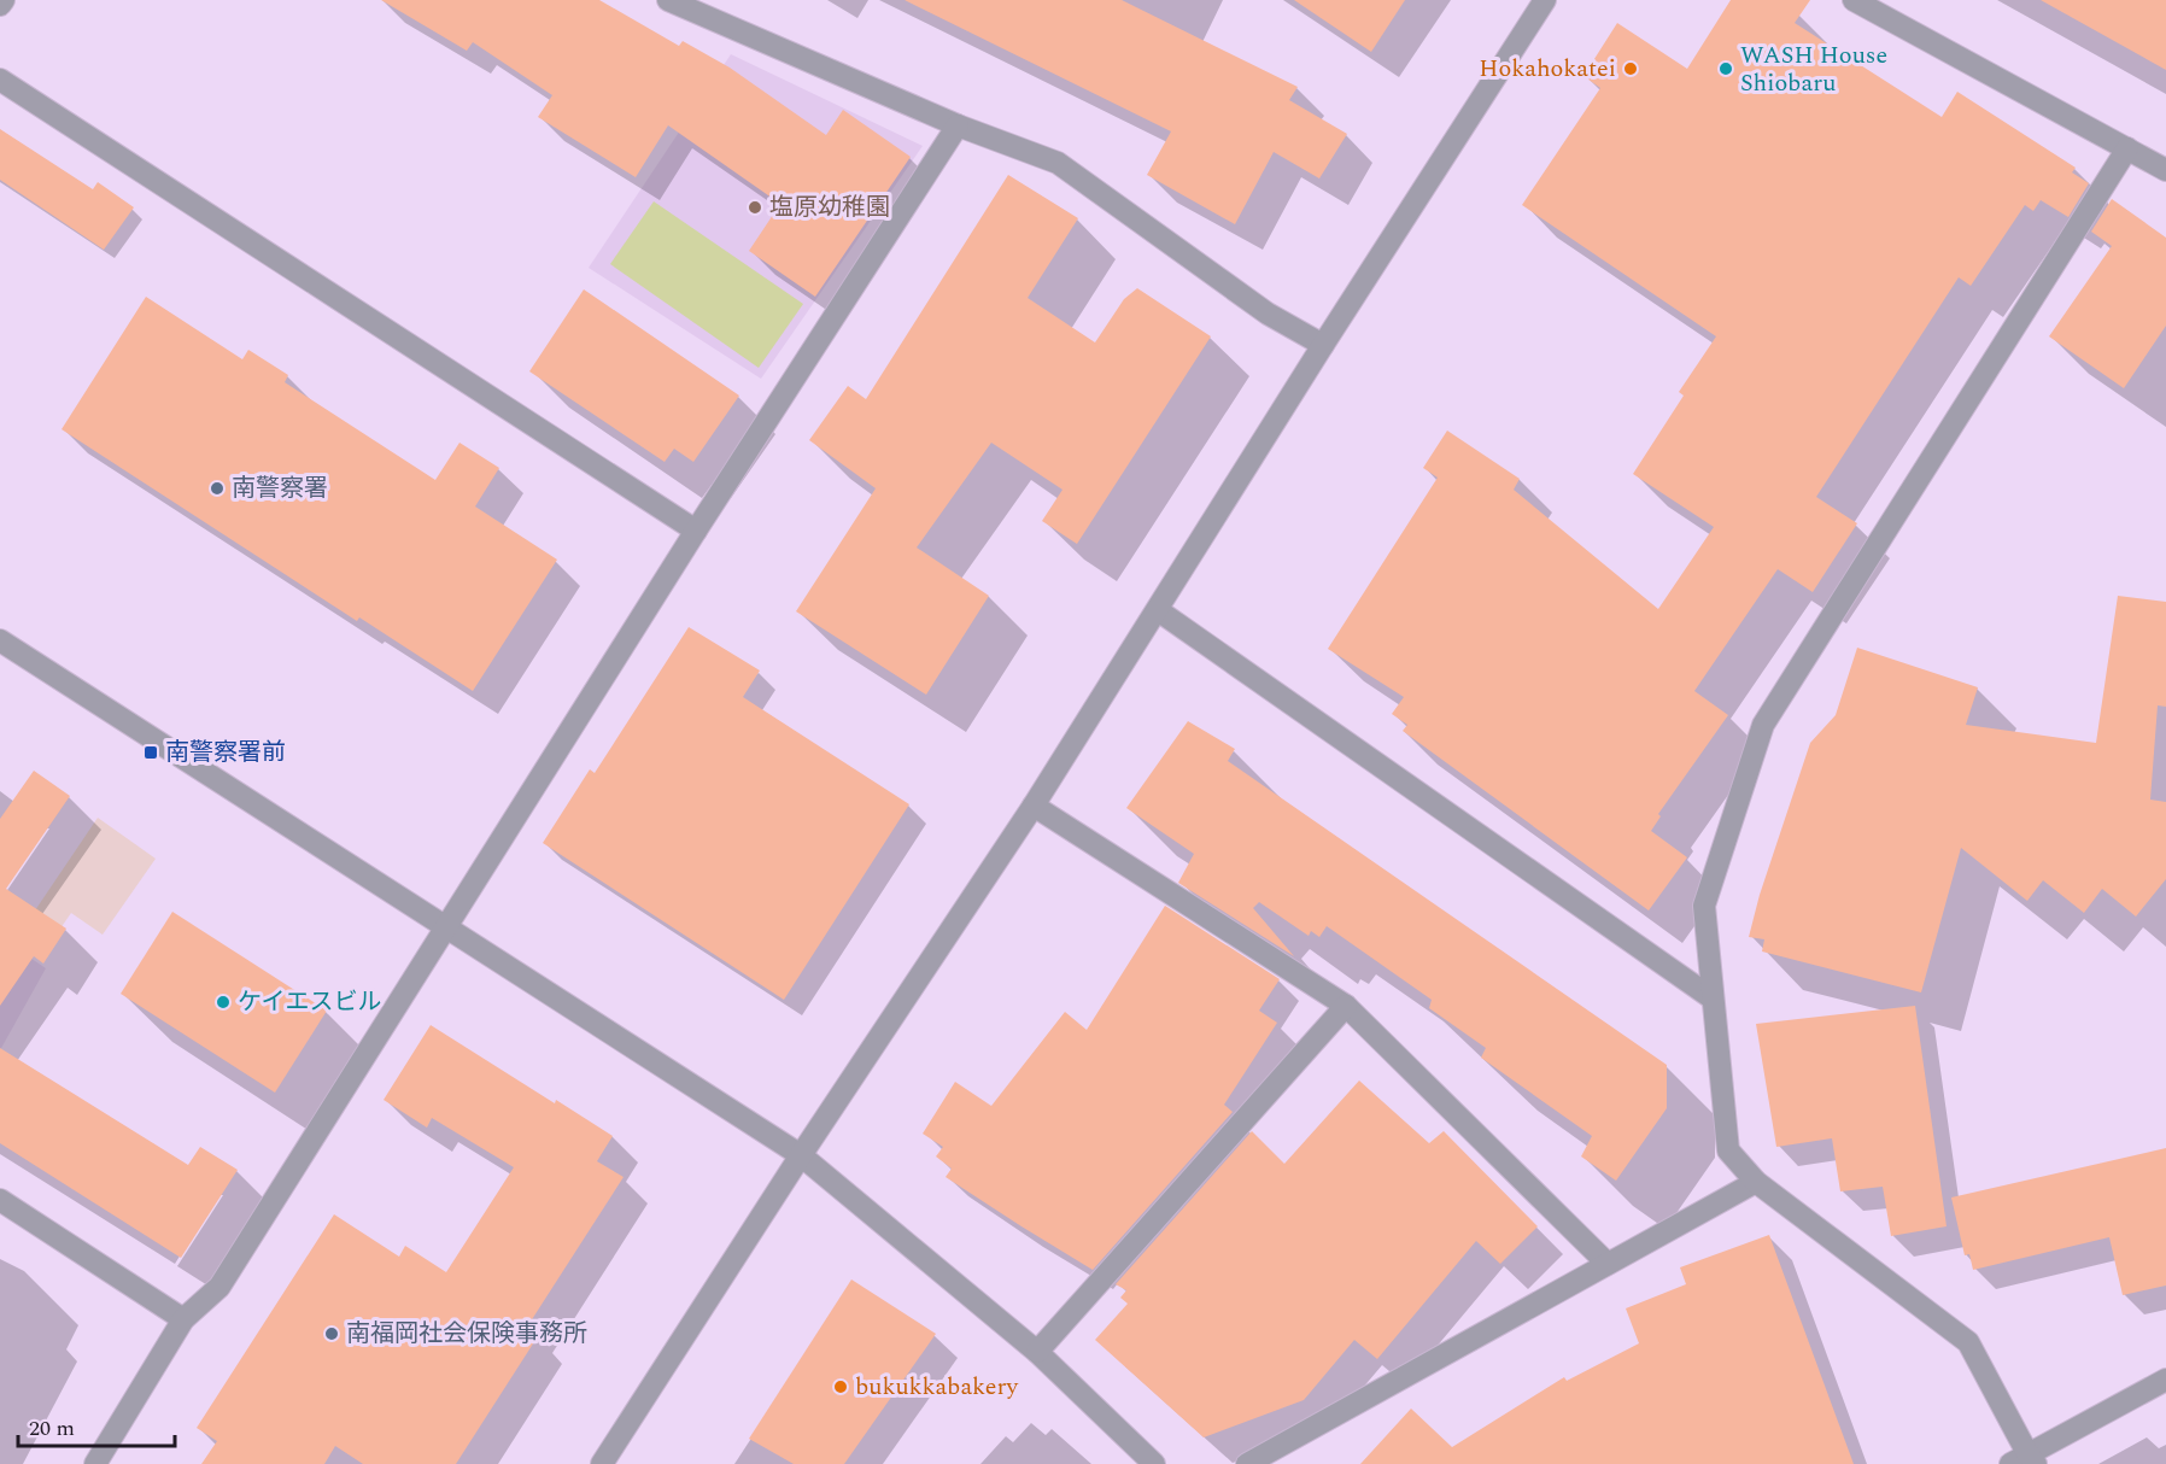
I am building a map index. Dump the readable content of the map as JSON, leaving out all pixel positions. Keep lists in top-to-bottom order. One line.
{"places":{"other":["Hokahokatei","WASH House Shiobaru","塩原幼稚園","南警察署","ケイエスビル","南福岡社会保険事務所","bukukkabakery"],"transit":["南警察署前"]},"scale_bar":"20 m"}
